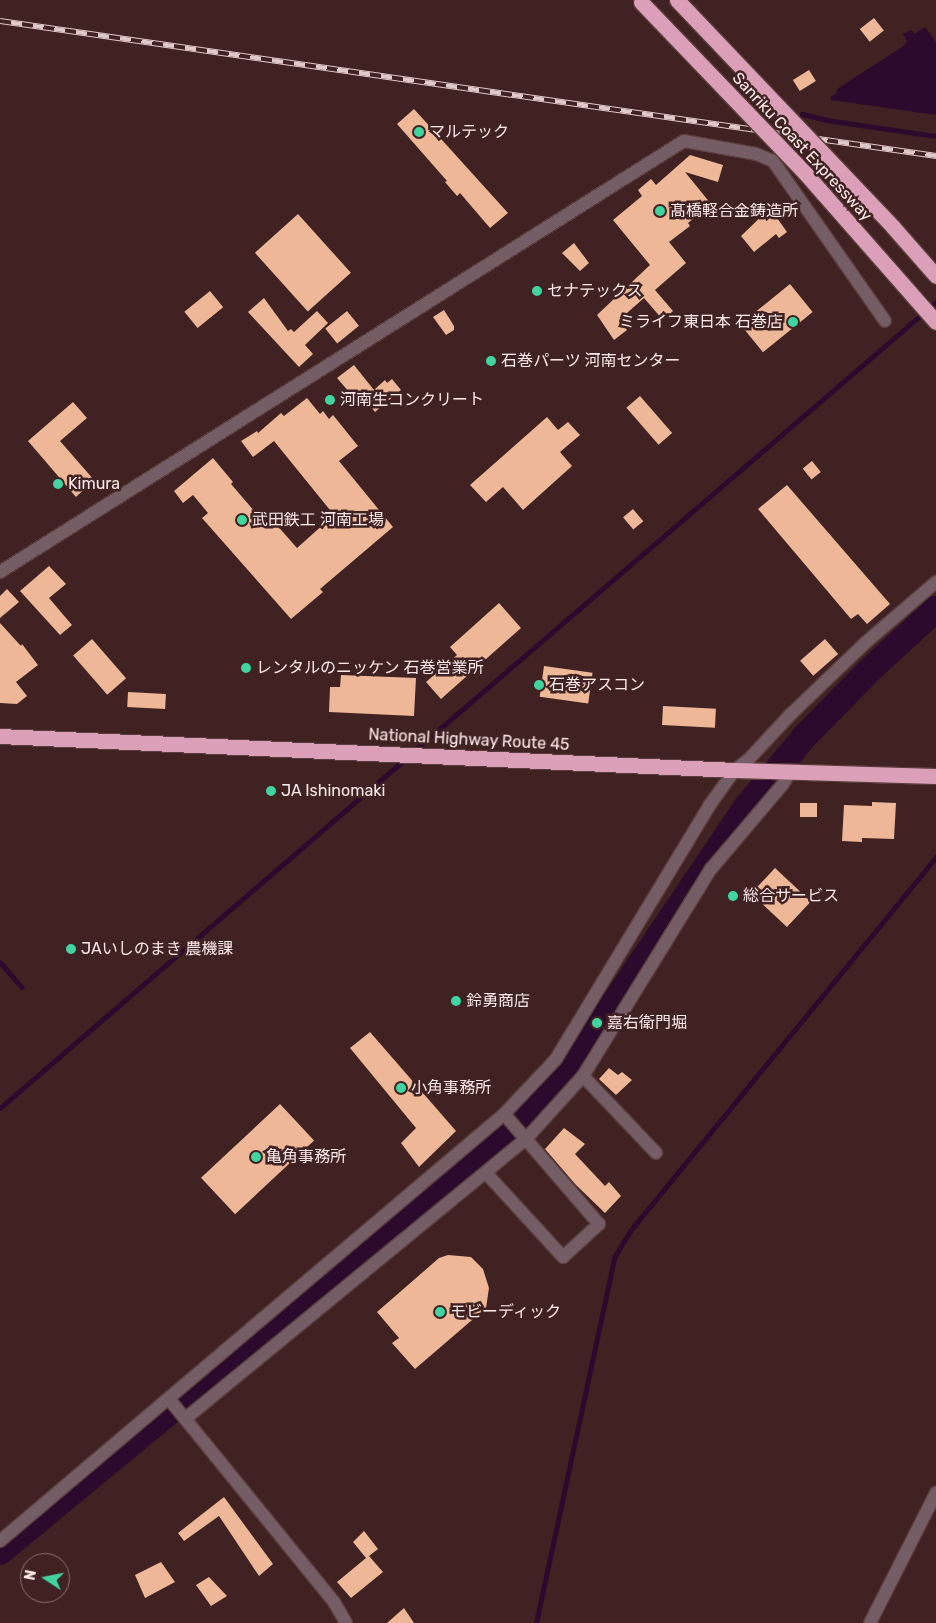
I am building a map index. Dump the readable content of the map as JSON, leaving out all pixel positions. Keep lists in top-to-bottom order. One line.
{"streets":{"highway":["Sanriku Coast Expressway","National Highway Route 45"]},"places":["マルテック","髙橋軽合金鋳造所","セナテックス","ミライフ東日本 石巻店","石巻パーツ 河南センター","河南生コンクリート","Kimura","武田鉄工 河南工場","レンタルのニッケン 石巻営業所","石巻アスコン","JA Ishinomaki","総合サービス","JAいしのまき 農機課","鈴勇商店","嘉右衛門堀","小角事務所","亀角事務所","モビーディック"],"north":"left"}
